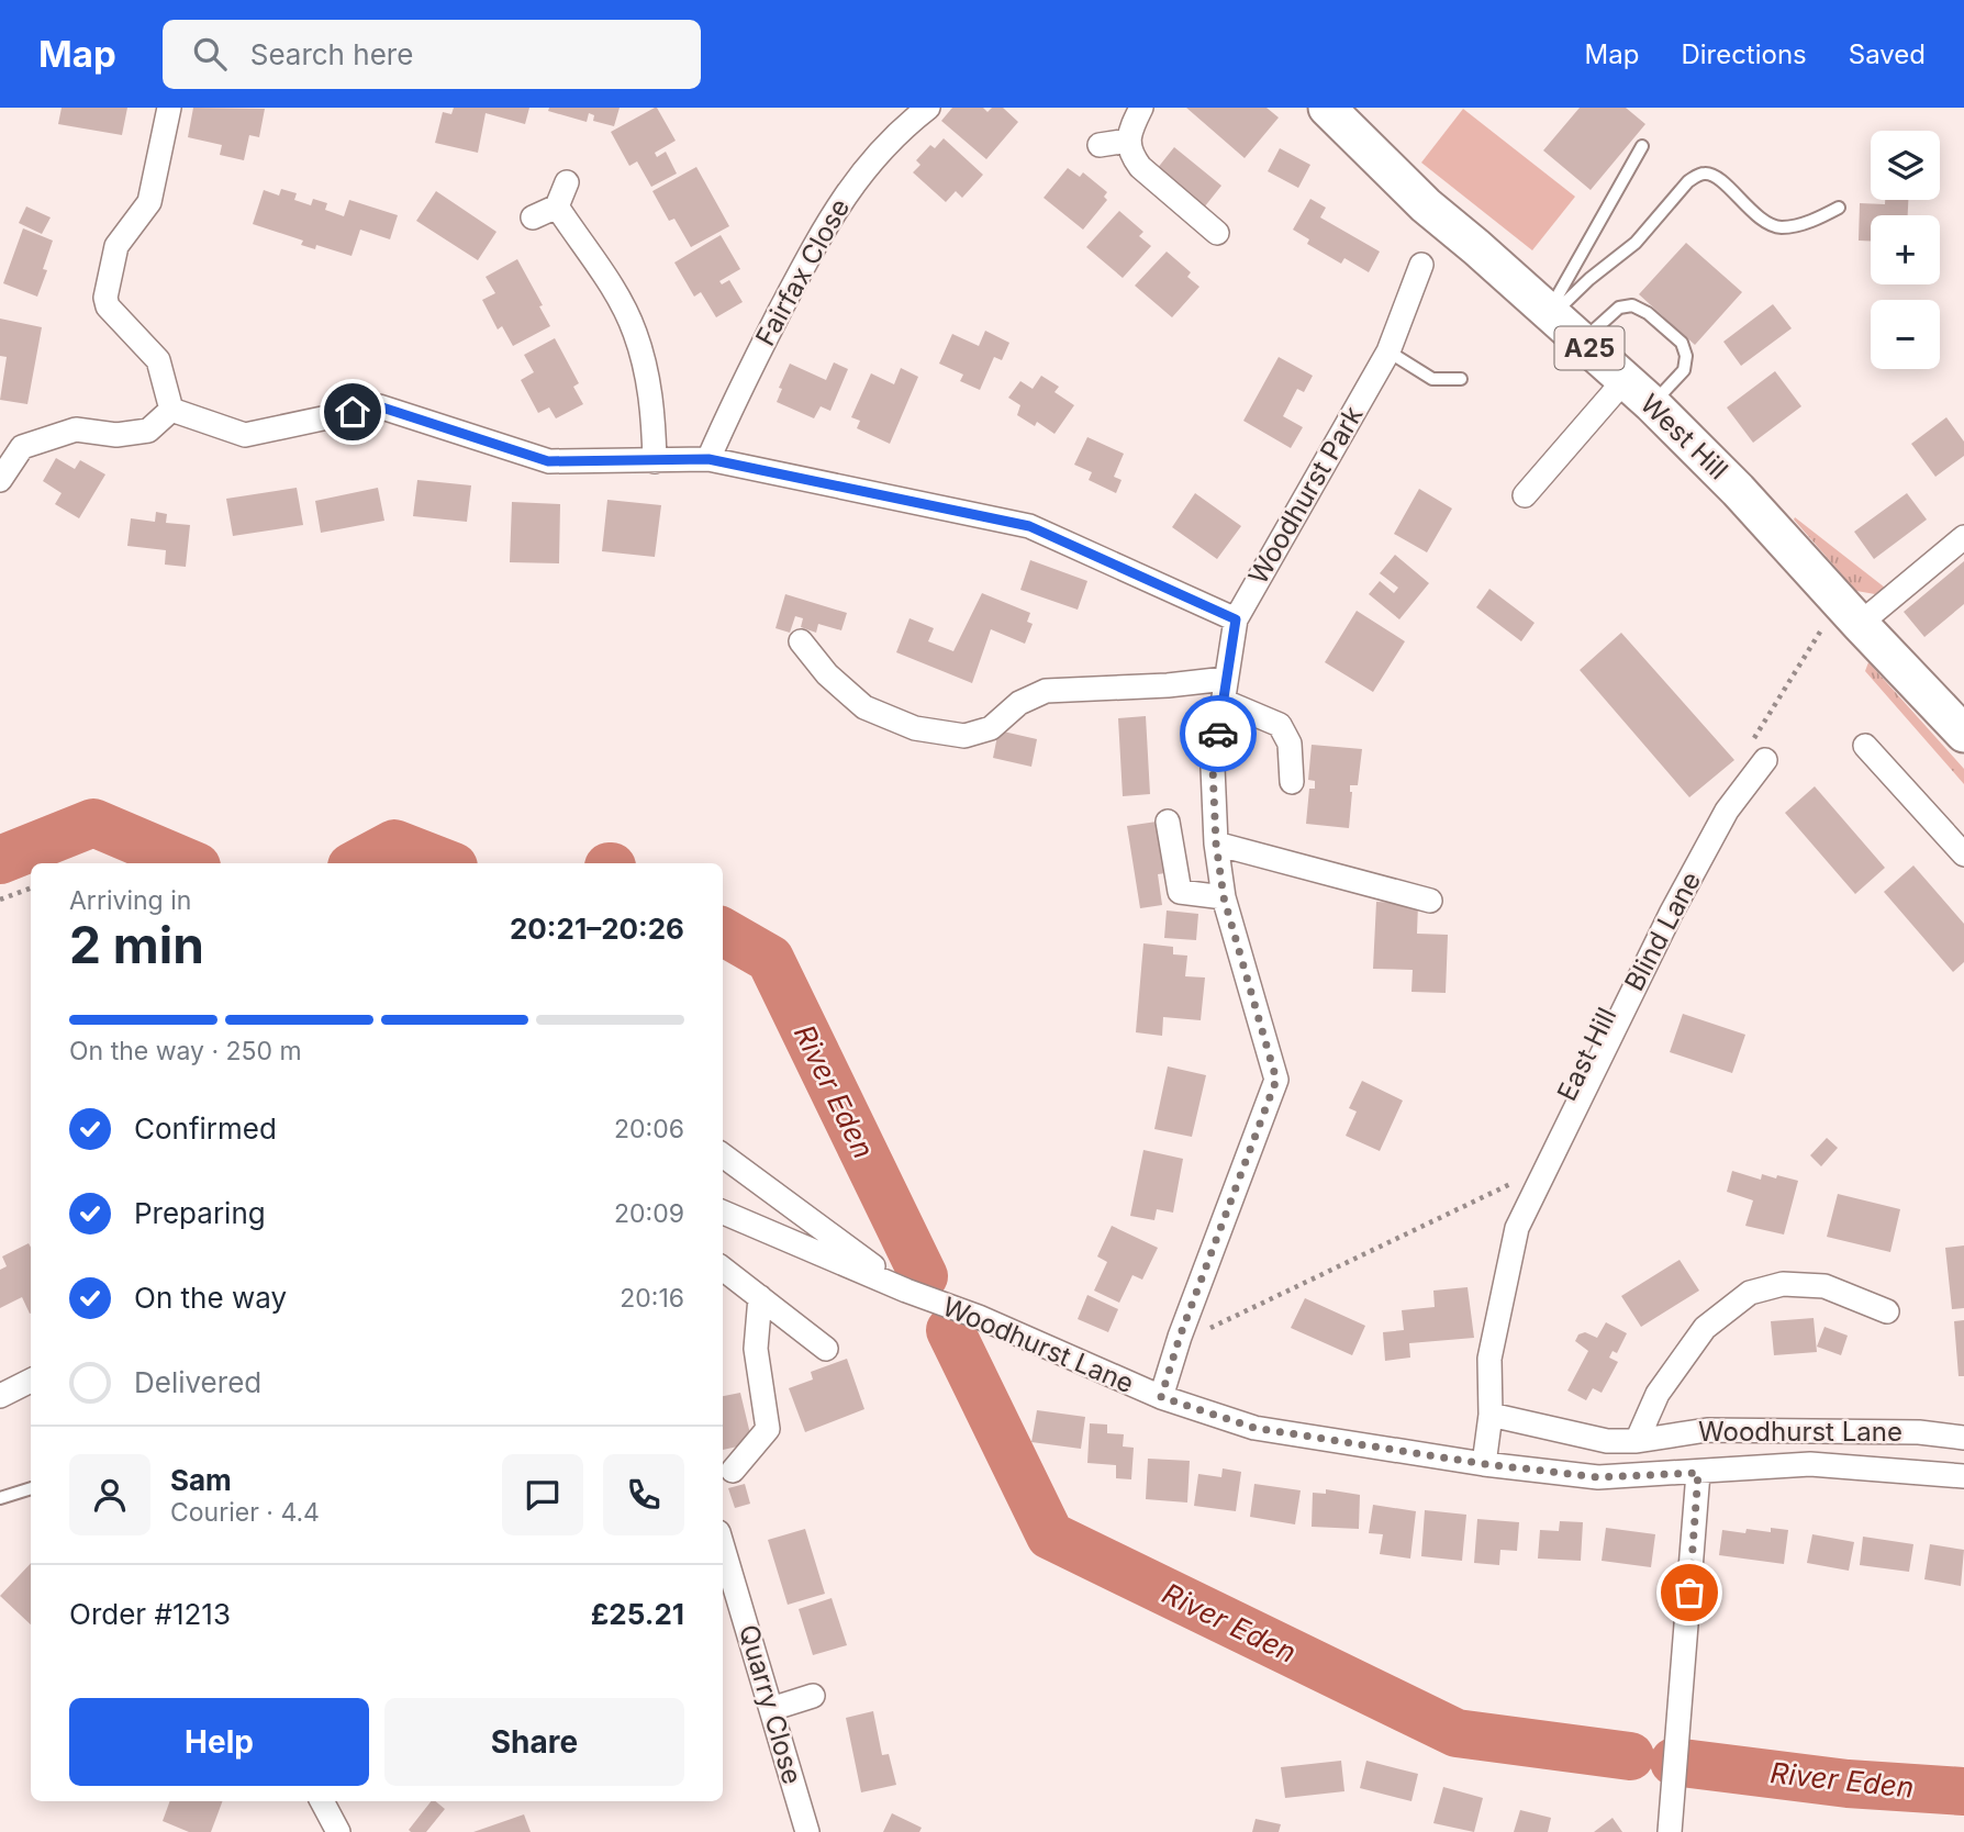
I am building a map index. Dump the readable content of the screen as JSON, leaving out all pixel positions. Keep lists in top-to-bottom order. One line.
{"streets":{"main road":["A25","West Hill"],"street":["Fairfax Close","Woodhurst Park","Blind Lane","Woodhurst Lane","Quarry Close"]},"crossings":[["A25","West Hill"],["Woodhurst Park","Woodhurst Lane"],["Blind Lane","Woodhurst Lane"]],"water":["River Eden"],"page":{"header":"Map","search":"Search here","nav":["Map","Directions","Saved"],"map_buttons":["+","−"],"heading":["2 min","Arriving in","20:21–20:26"],"panel":["Sam","Courier · 4.4","Order #1213","£25.21"],"bar":"On the way · 250 m","list":[["Confirmed","20:06"],["Preparing","20:09"],["On the way","20:16"],"Delivered"],"buttons":["Help","Share"]}}
